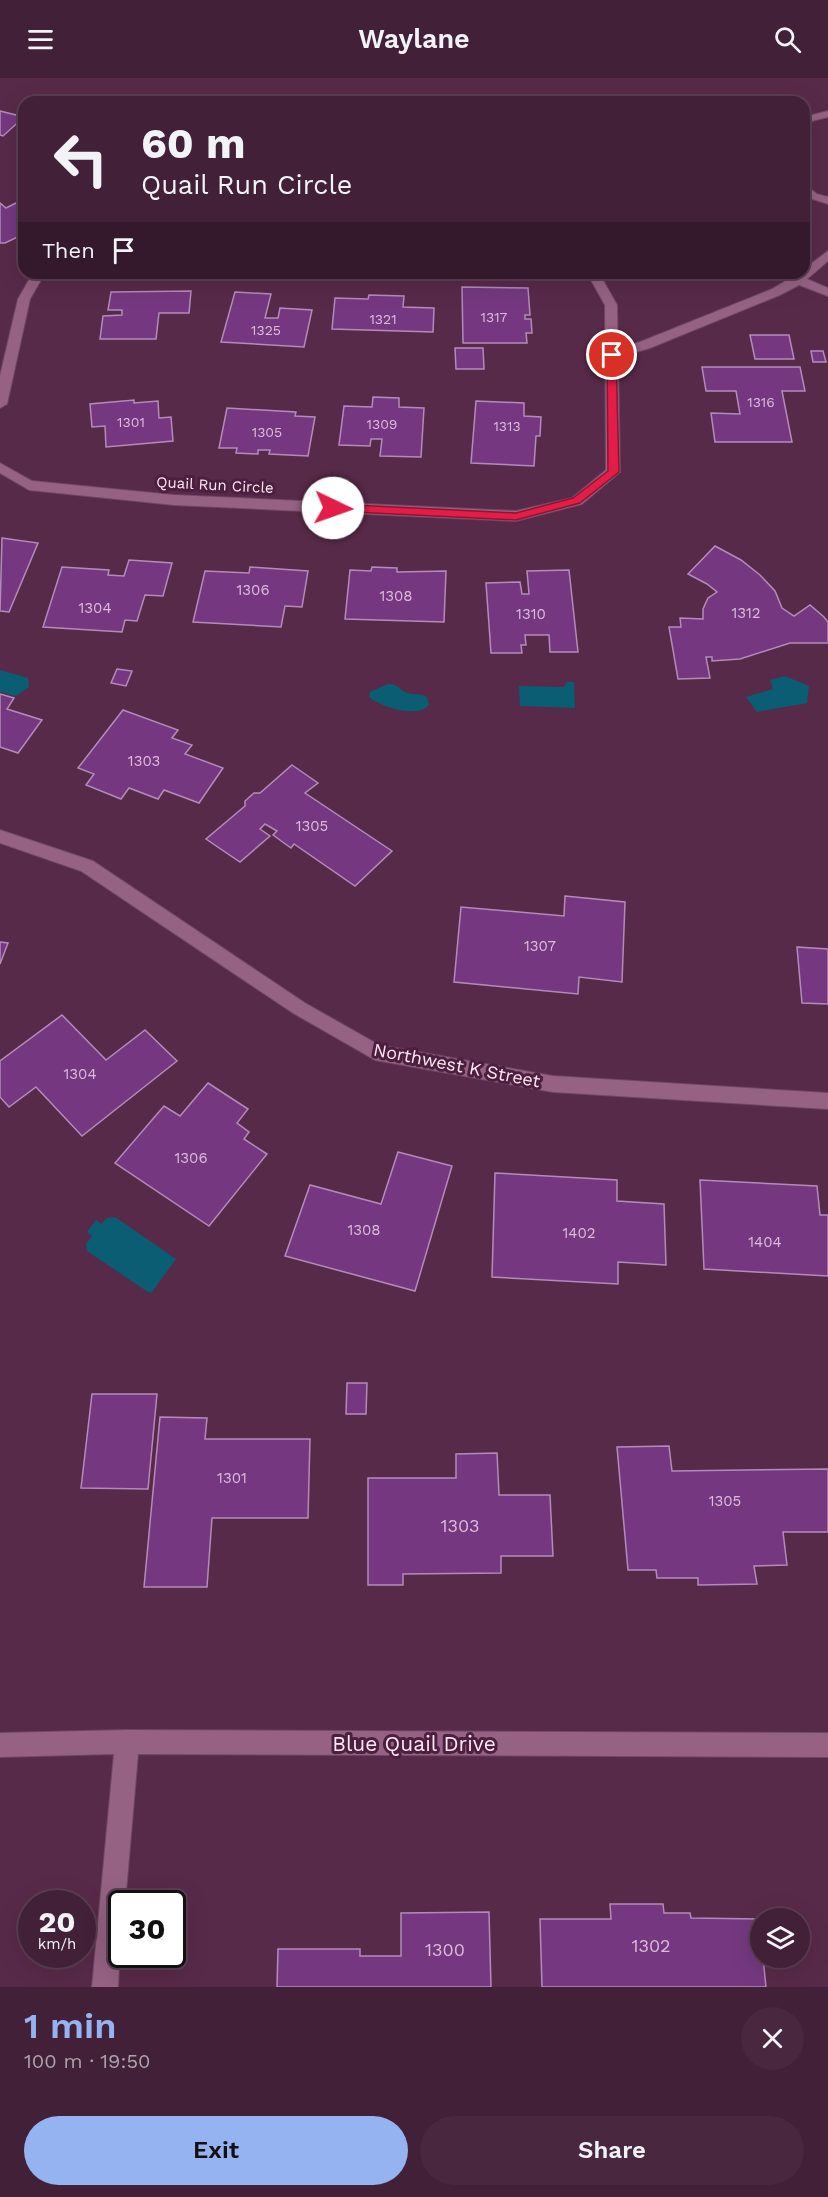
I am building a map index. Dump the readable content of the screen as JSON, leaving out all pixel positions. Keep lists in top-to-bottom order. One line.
{"streets":{"street":["Quail Run Circle","Northwest K Street","Blue Quail Drive"]},"house_numbers":["1317","1321","1325","1316","1301","1309","1313","1305","1306","1308","1304","1312","1310","1303","1305","1307","1304","1306","1308","1402","1404","1301","1305","1303","1302","1300"],"page":{"header":"Waylane","turn":["60 m","Quail Run Circle"],"then":"Then","speed":"20 km/h","limit":"30","heading":["1 min","100 m · 19:50"],"buttons":["Exit","Share"]}}
